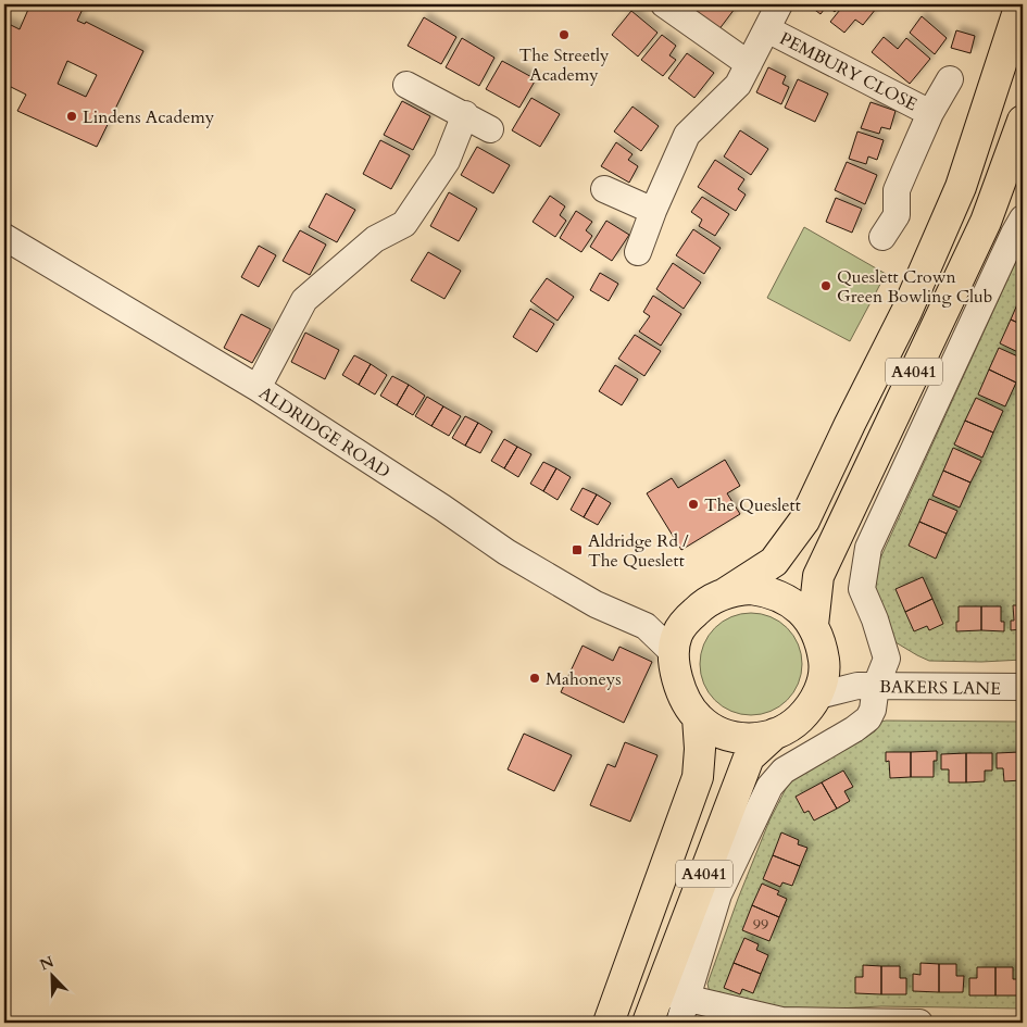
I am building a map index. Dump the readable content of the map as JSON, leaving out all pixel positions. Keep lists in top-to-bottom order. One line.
{"streets":{"highway":["A4041"],"street":["PEMBURY CLOSE","ALDRIDGE ROAD","BAKERS LANE"]},"crossings":[["A4041","ALDRIDGE ROAD"],["A4041","BAKERS LANE"],["ALDRIDGE ROAD","BAKERS LANE"]],"places":{"other":["The Streetly Academy","Lindens Academy","Queslett Crown Green Bowling Club","The Queslett","Mahoneys"],"transit":["Aldridge Rd / The Queslett"]},"house_numbers":["99"],"north":"top left"}
